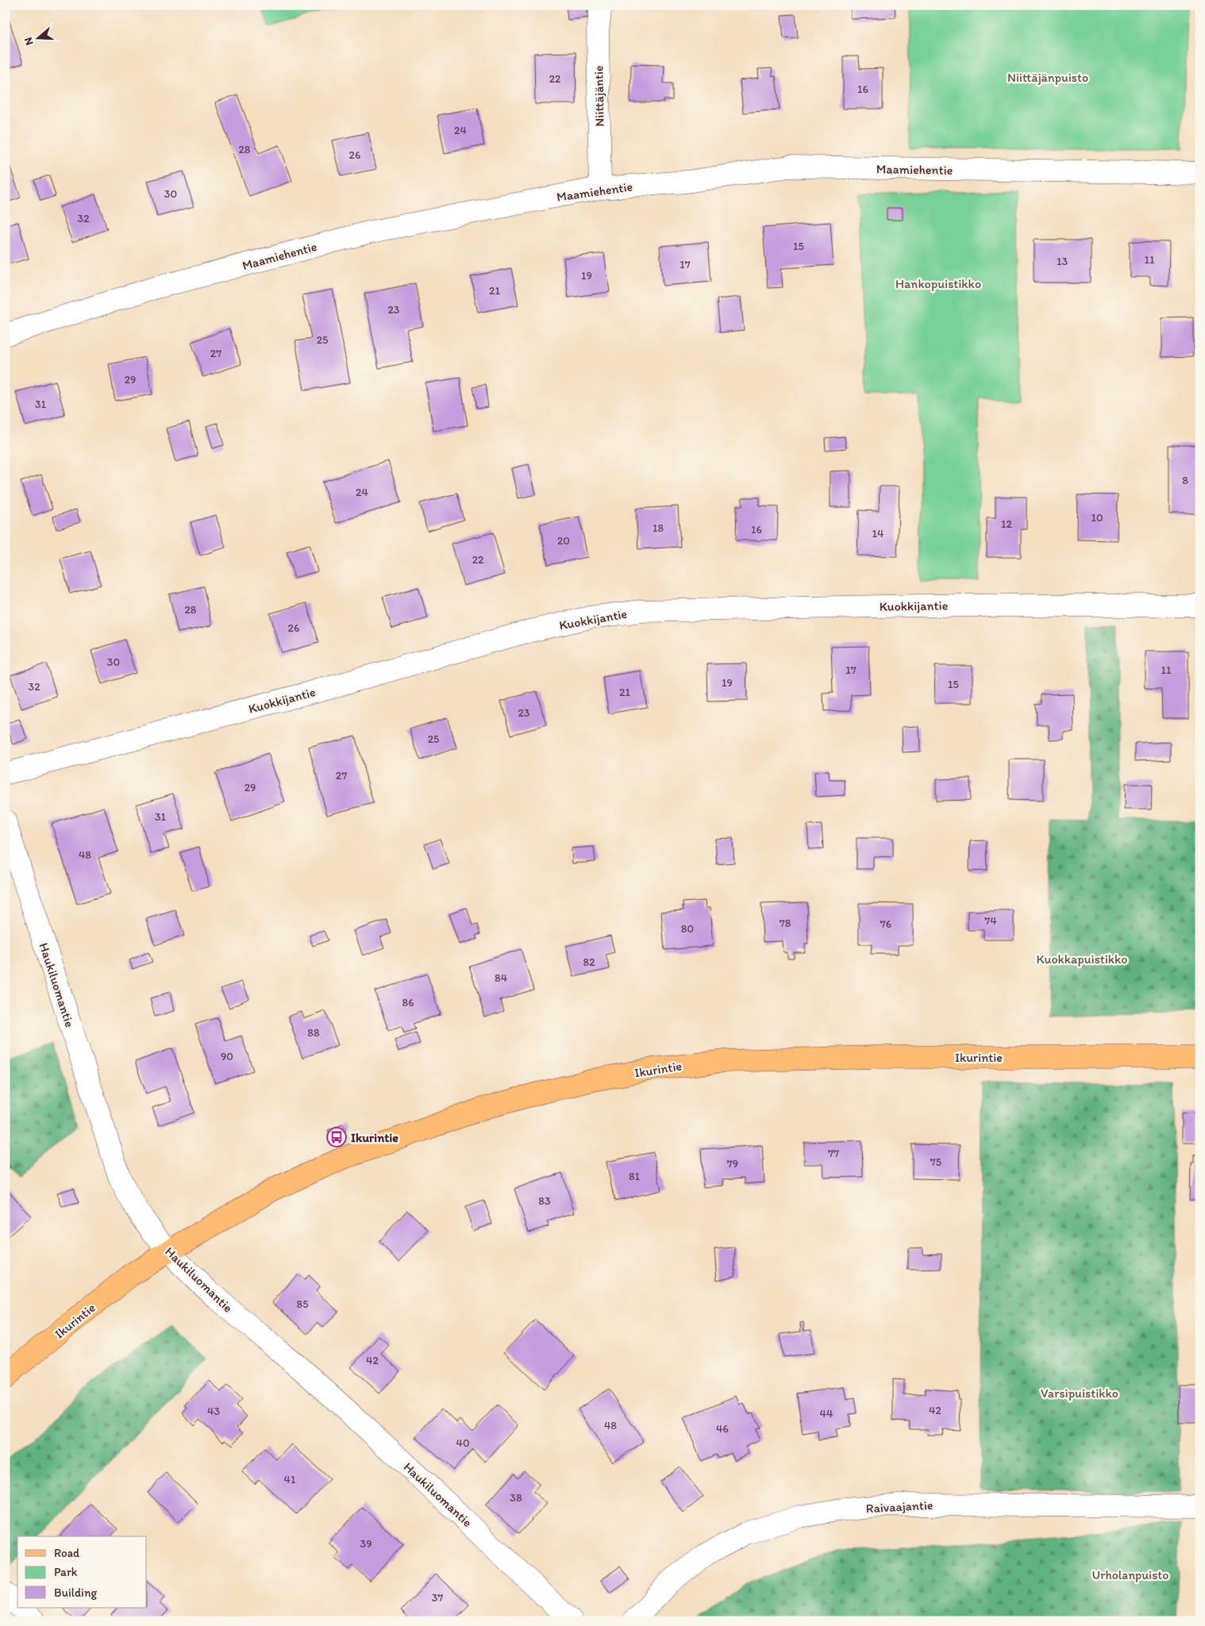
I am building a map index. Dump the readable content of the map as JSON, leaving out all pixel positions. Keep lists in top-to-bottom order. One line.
{"streets":{"main road":["Ikurintie"],"street":["Niittäjäntie","Maamiehentie","Kuokkijantie","Haukiluomantie","Raivaajantie"]},"crossings":[["Niittäjäntie","Maamiehentie"],["Haukiluomantie","Ikurintie"]],"parks":["Niittäjänpuisto","Hankopuistikko","Kuokkapuistikko","Varsipuistikko","Urholanpuisto"],"places":{"bus stop":["Ikurintie"]},"house_numbers":["22","16","24","28","26","30","32","15","11","13","17","19","21","23","25","27","29","31","8","24","10","12","18","16","14","20","22","28","26","30","17","11","19","15","32","21","23","25","27","29","31","48","74","78","76","80","82","84","86","88","90","77","75","79","81","83","85","42","42","43","44","48","46","40","41","38","39","37"],"legend":["Road","Park","Building"],"north":"left"}
